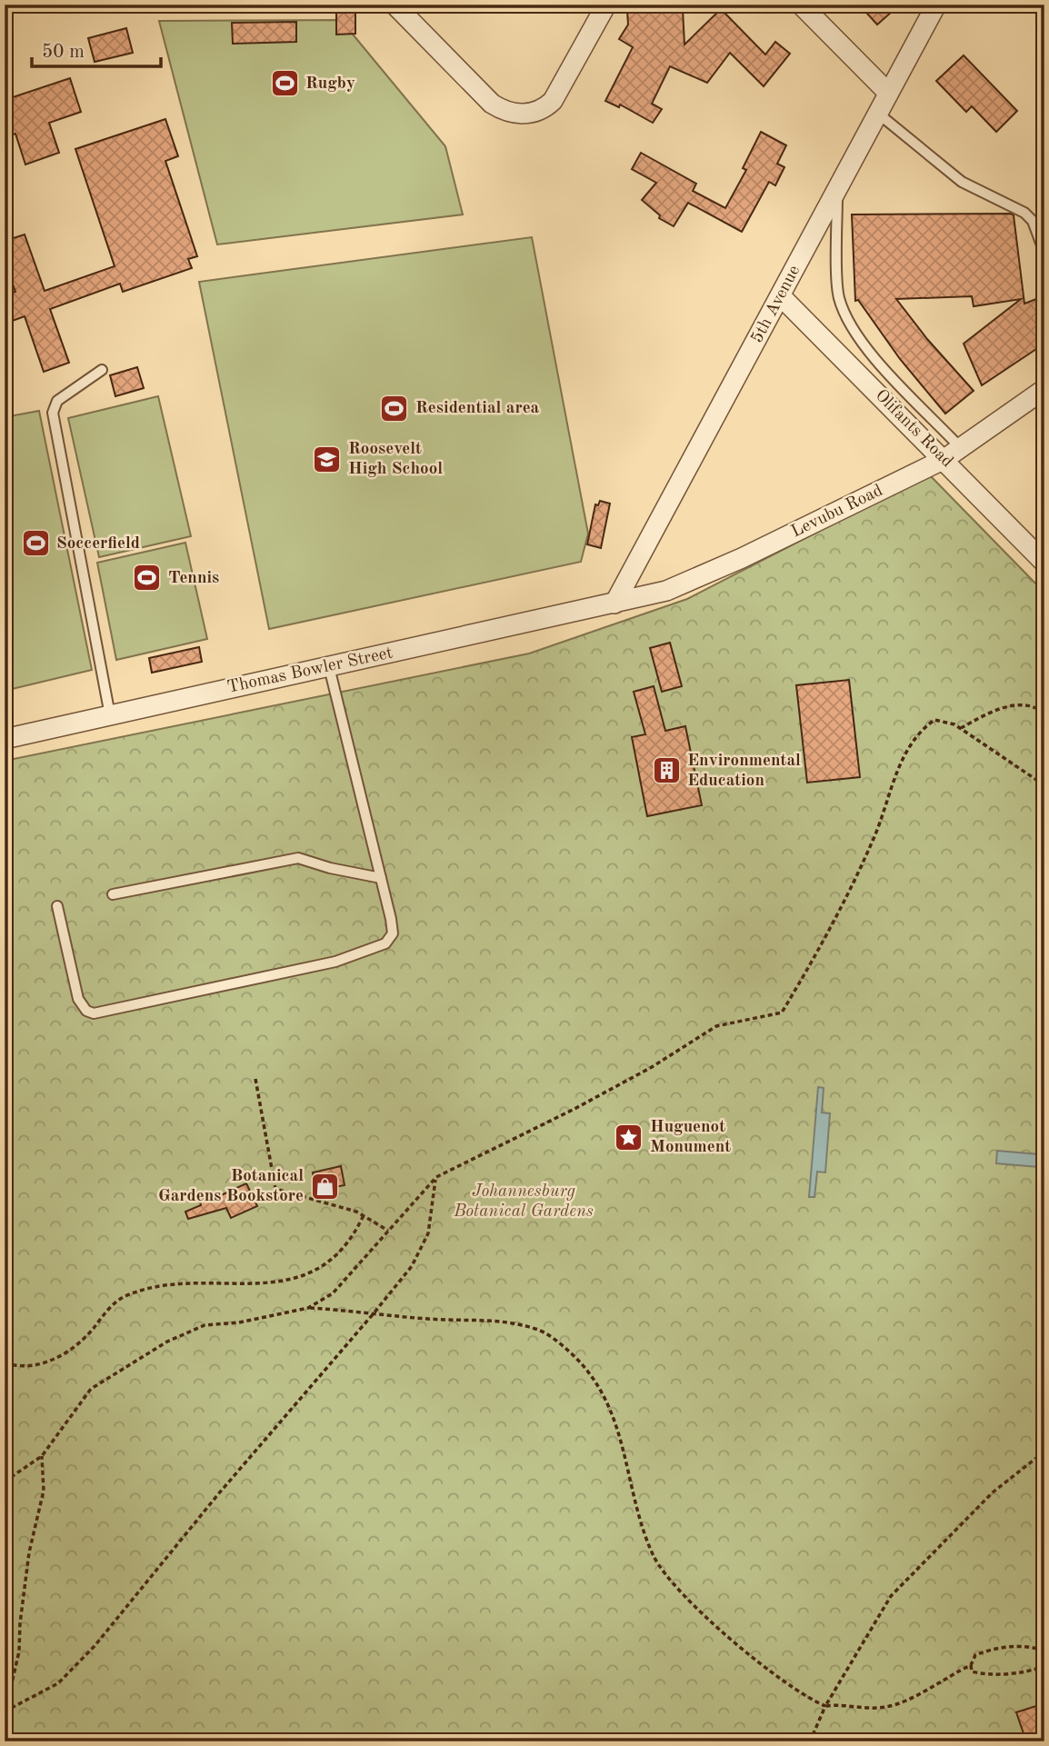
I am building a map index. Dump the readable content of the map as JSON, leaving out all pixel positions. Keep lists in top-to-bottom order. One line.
{"streets":{"street":["5th Avenue","Olifants Road","Levubu Road","Thomas Bowler Street"]},"crossings":[["5th Avenue","Olifants Road"],["5th Avenue","Levubu Road"],["5th Avenue","Thomas Bowler Street"],["Olifants Road","Levubu Road"],["Levubu Road","Thomas Bowler Street"]],"parks":["Johannesburg Botanical Gardens"],"places":{"sports":["Rugby","Residential area","Soccerfield","Tennis"],"school or university":["Roosevelt High School"],"building":["Environmental Education"],"place":["Huguenot Monument"],"shop":["Botanical Gardens Bookstore"]},"scale_bar":"50 m"}
